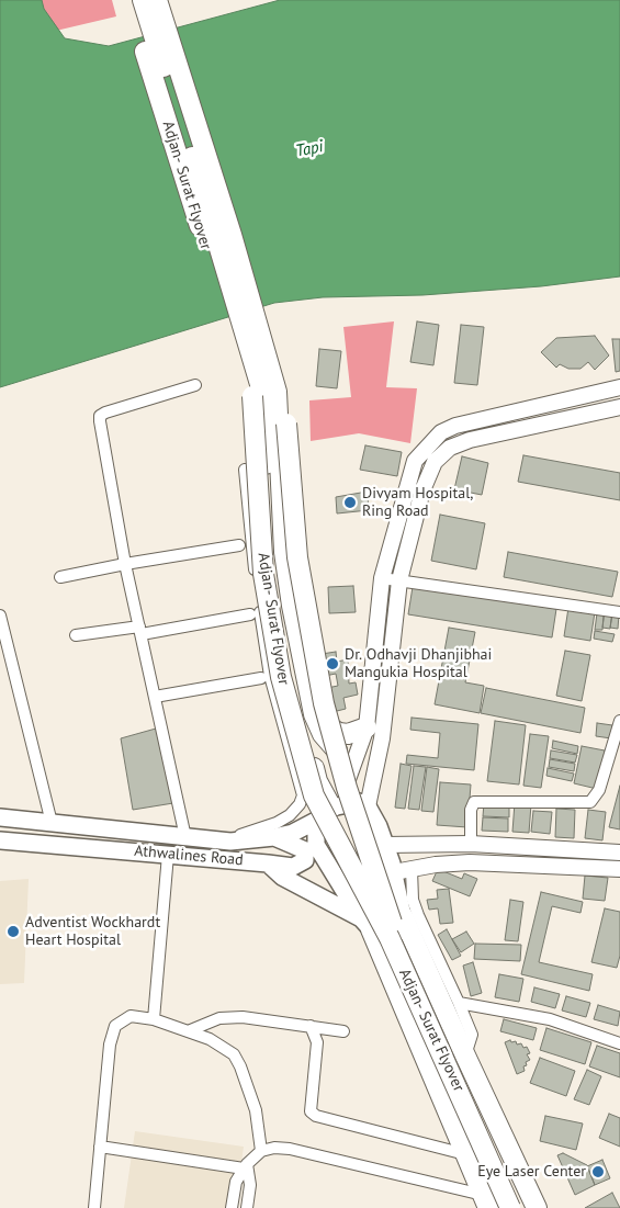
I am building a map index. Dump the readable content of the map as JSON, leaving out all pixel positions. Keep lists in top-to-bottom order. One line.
{"streets":{"highway":["Adjan- Surat Flyover"],"main road":["Athwalines Road"]},"water":["Tapi"],"places":["Divyam Hospital, Ring Road","Dr. Odhavji Dhanjibhai Mangukia Hospital","Adventist Wockhardt Heart Hospital","Eye Laser Center"]}
